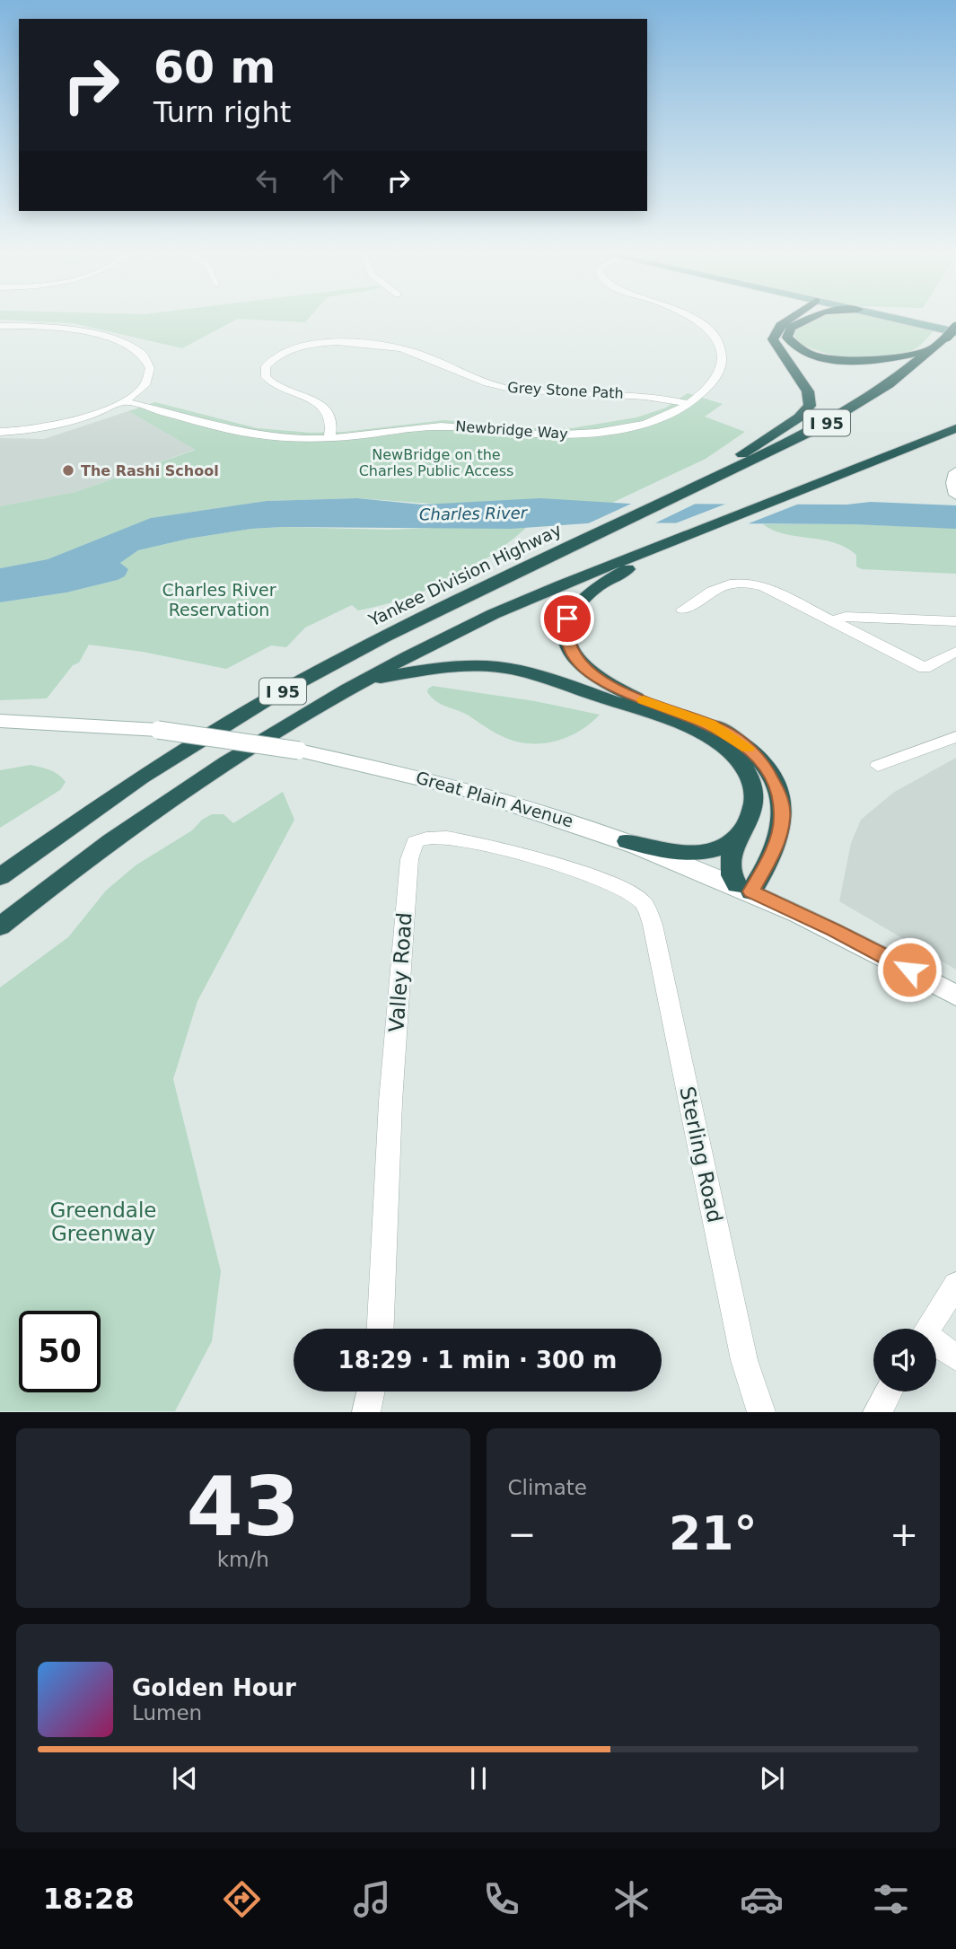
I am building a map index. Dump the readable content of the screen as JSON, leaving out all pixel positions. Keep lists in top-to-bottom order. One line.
{"streets":{"highway":["I 95","Yankee Division Highway"],"main road":["Great Plain Avenue"],"street":["Grey Stone Path","Newbridge Way","Valley Road","Sterling Road"]},"crossings":[["Grey Stone Path","Newbridge Way"],["Valley Road","Sterling Road"]],"water":["Charles River"],"parks":["NewBridge on the Charles Public Access","Charles River Reservation","Greendale Greenway"],"places":["The Rashi School"],"page":{"turn":["60 m","Turn right"],"limit":"50","trip":"18:29 · 1 min · 300 m","tile":[["43","km/h"],"Climate"],"heat":["−","21°","+"],"song":["Golden Hour","Lumen"],"tabs":"18:28"}}
